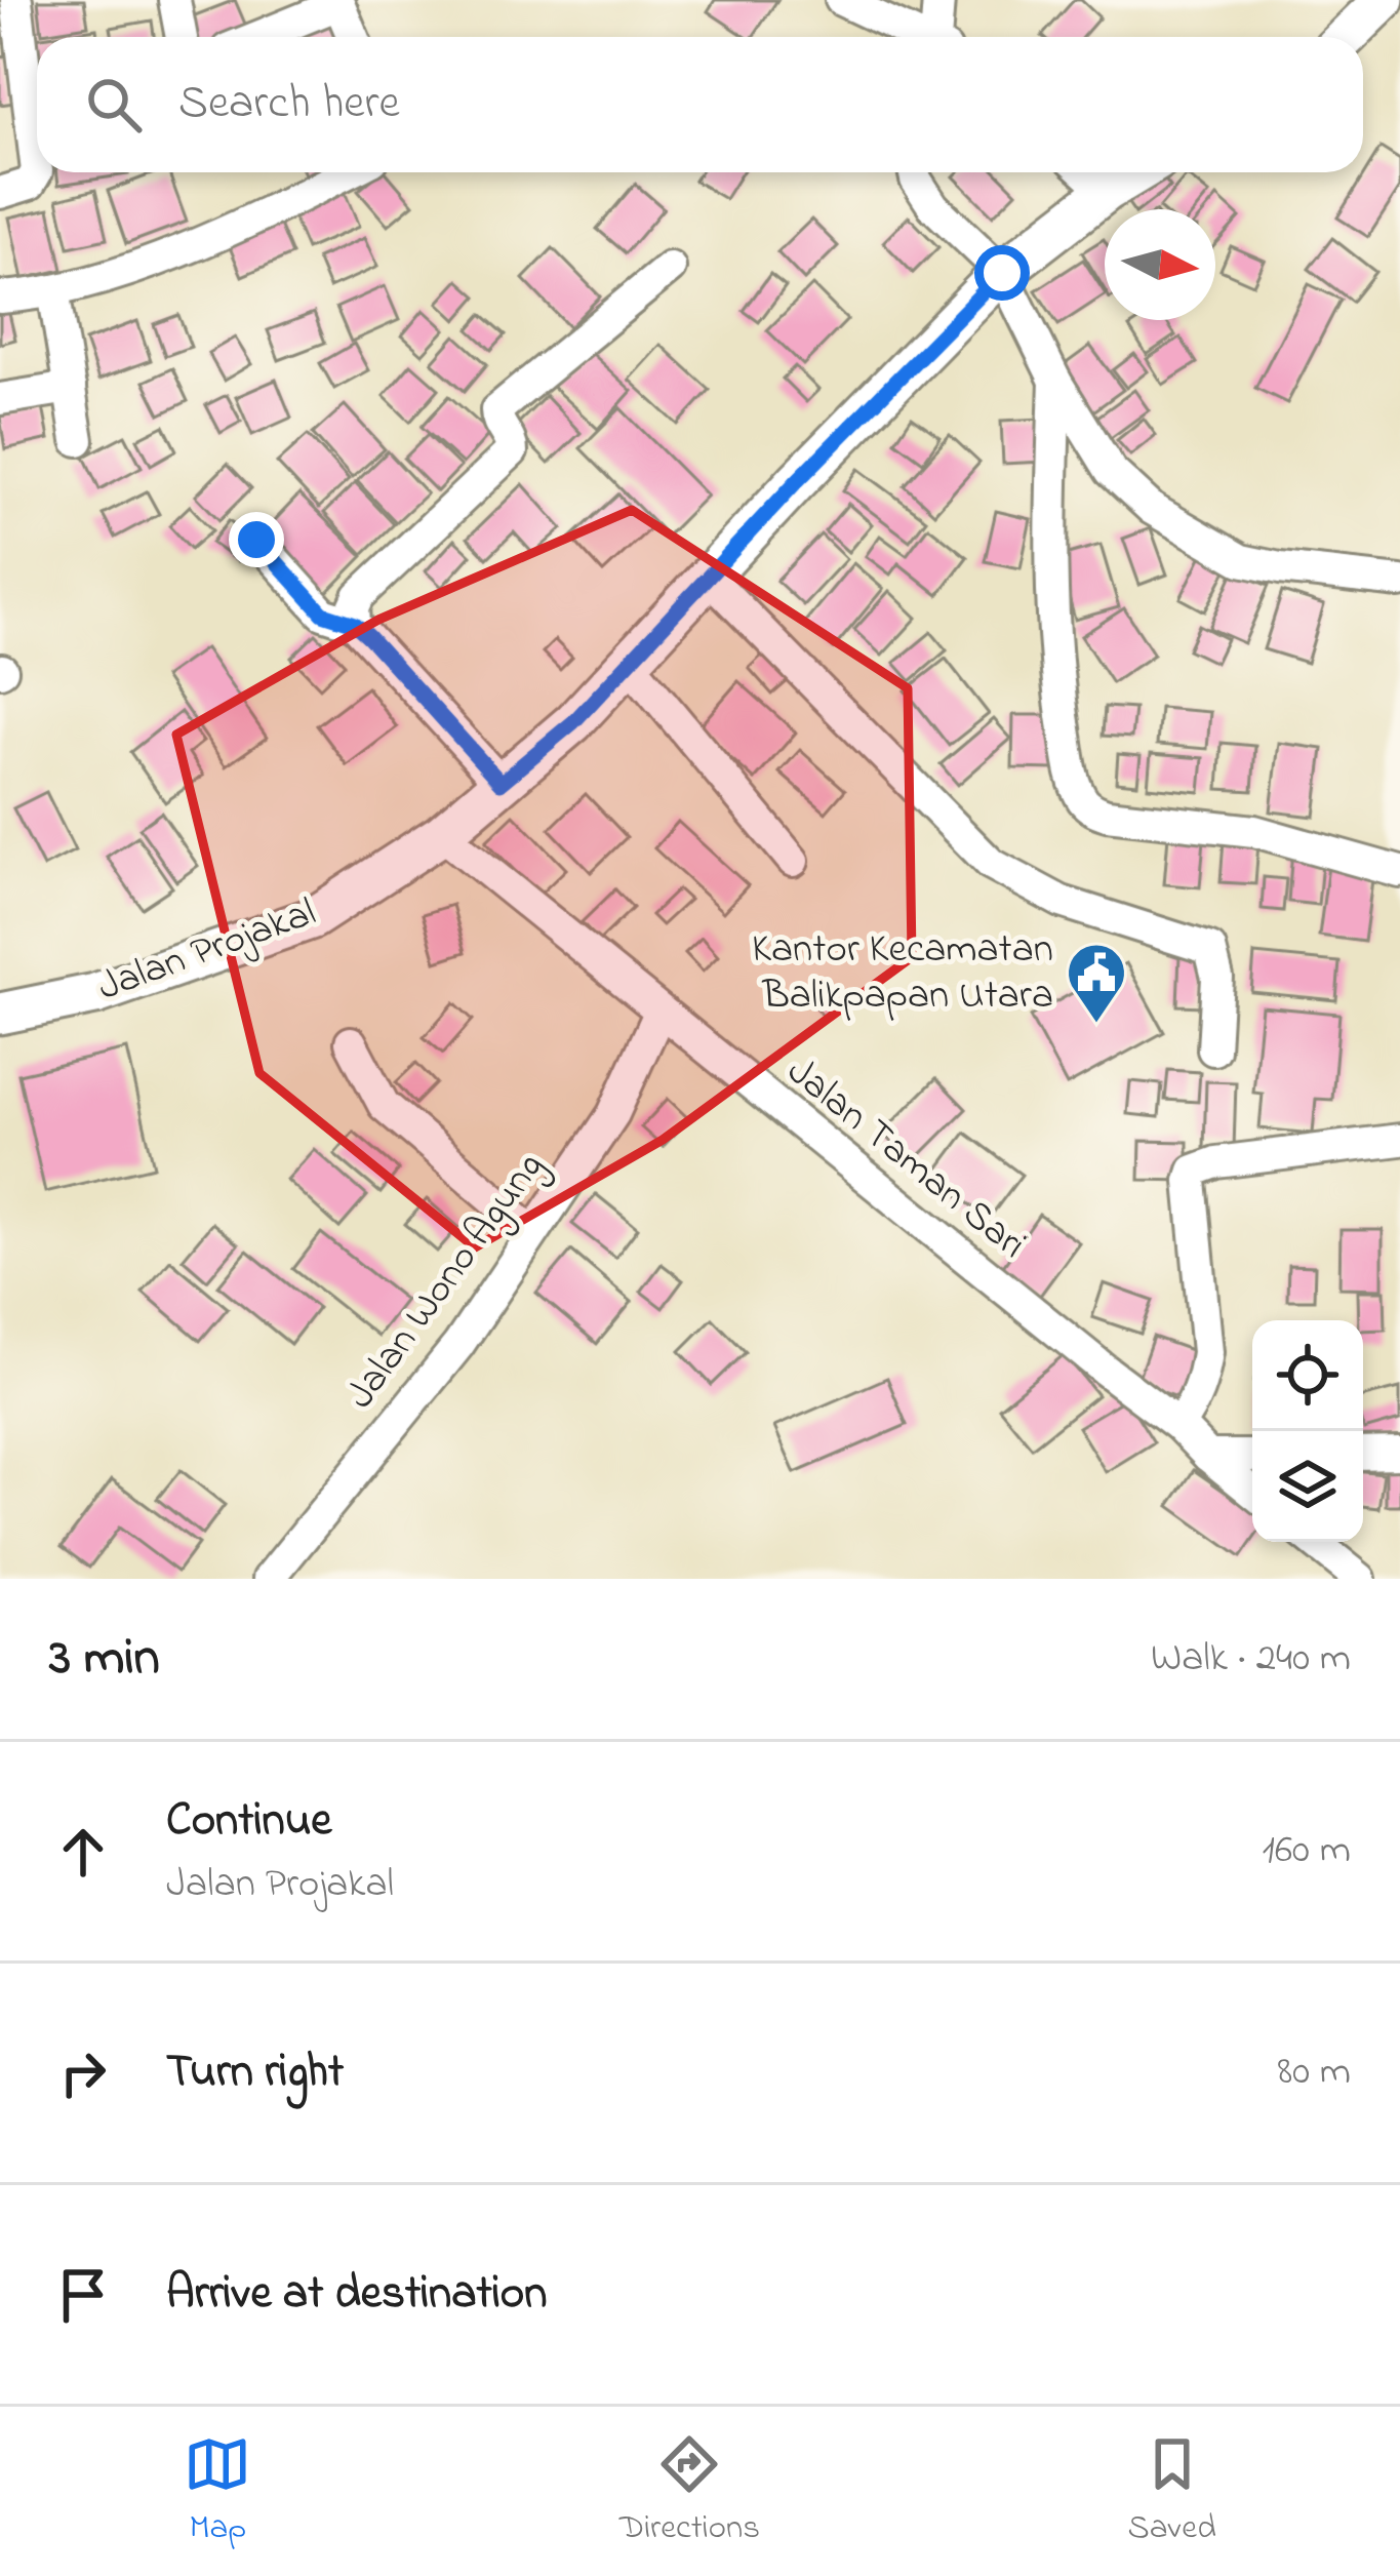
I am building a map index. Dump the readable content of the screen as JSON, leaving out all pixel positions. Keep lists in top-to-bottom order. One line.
{"streets":{"main road":["Jalan Projakal"],"street":["Jalan Taman Sari","Jalan Wono Agung"]},"crossings":[["Jalan Projakal","Jalan Taman Sari"],["Jalan Taman Sari","Jalan Wono Agung"]],"places":{"public building":["Kantor Kecamatan Balikpapan Utara"]},"north":"right","page":{"search":"Search here","heading":["3 min","Walk · 240 m"],"list":[["Continue","Jalan Projakal","160 m"],["Turn right","80 m"],"Arrive at destination"],"nav":["Map","Directions","Saved"]}}
